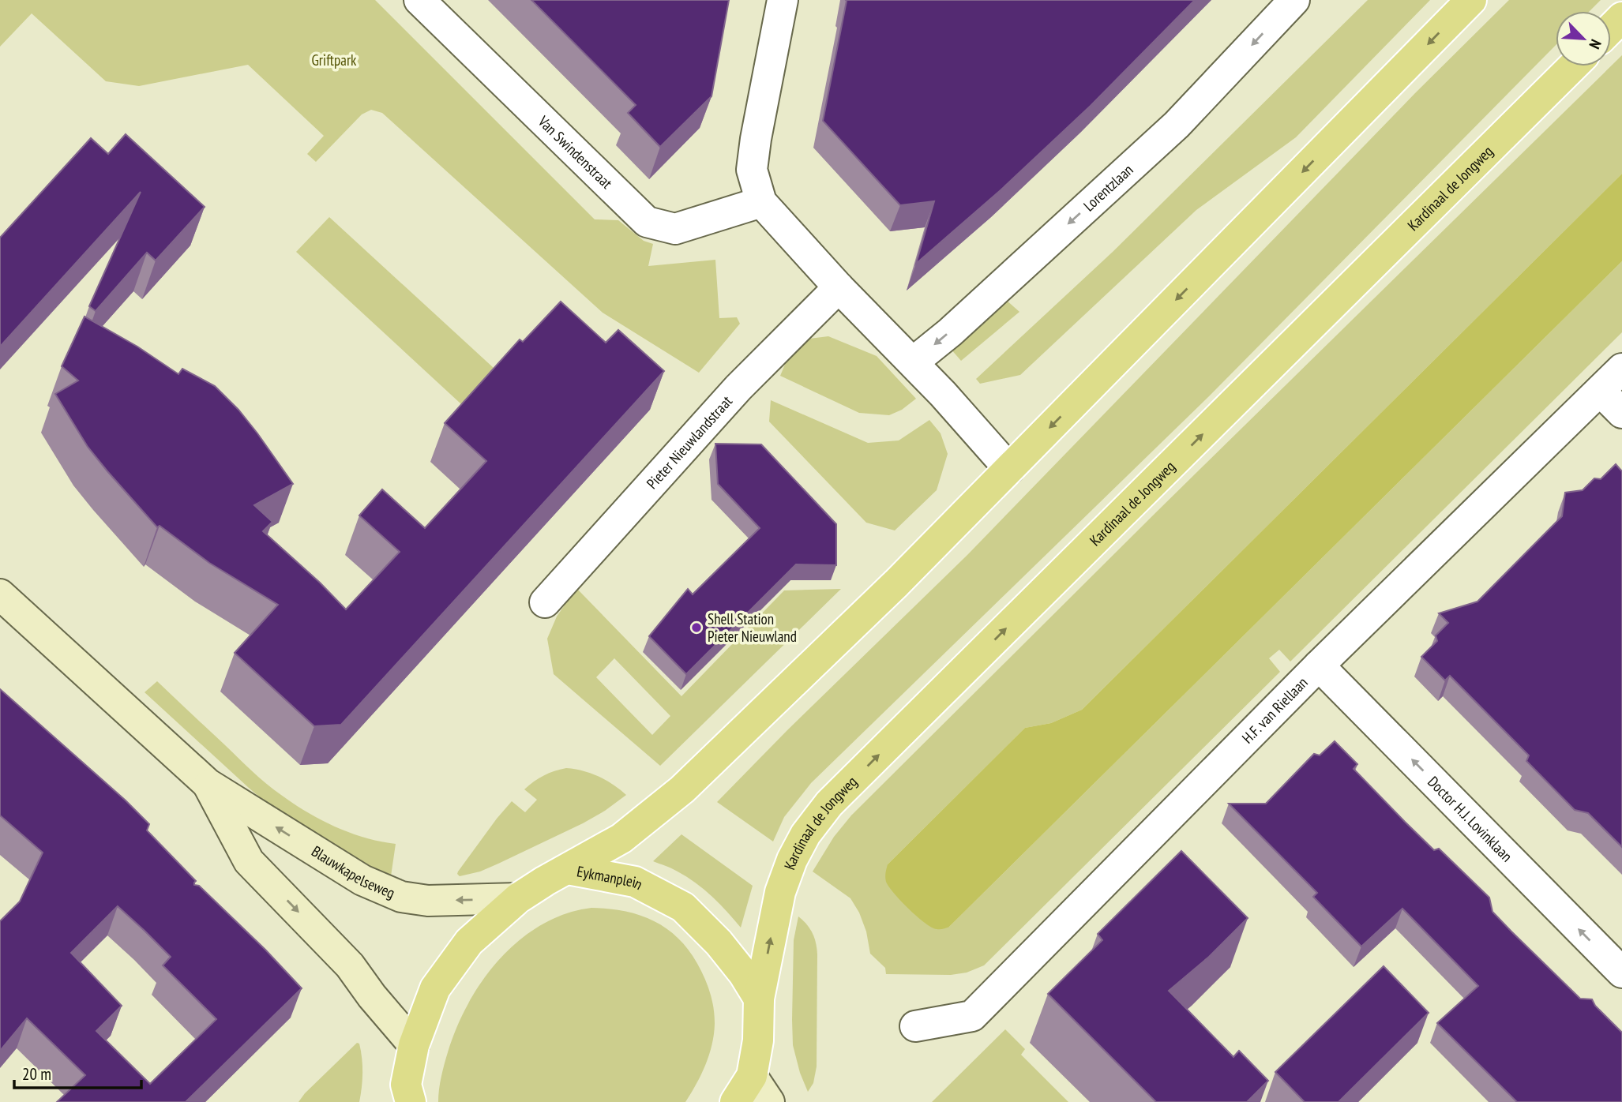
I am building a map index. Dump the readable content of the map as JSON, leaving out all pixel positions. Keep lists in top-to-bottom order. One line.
{"streets":{"main road":["Kardinaal de Jongweg","Blauwkapelseweg","Eykmanplein"],"street":["Van Swindenstraat","Lorentzlaan","Pieter Nieuwlandstraat","H.F. van Riellaan","Doctor H.J. Lovinklaan"]},"crossings":[["Kardinaal de Jongweg","Eykmanplein"],["H.F. van Riellaan","Doctor H.J. Lovinklaan"],["Blauwkapelseweg","Eykmanplein"]],"one_way":["Lorentzlaan","Doctor H.J. Lovinklaan"],"parks":["Griftpark"],"places":["Shell Station Pieter Nieuwland"],"scale_bar":"20 m","north":"bottom right"}
